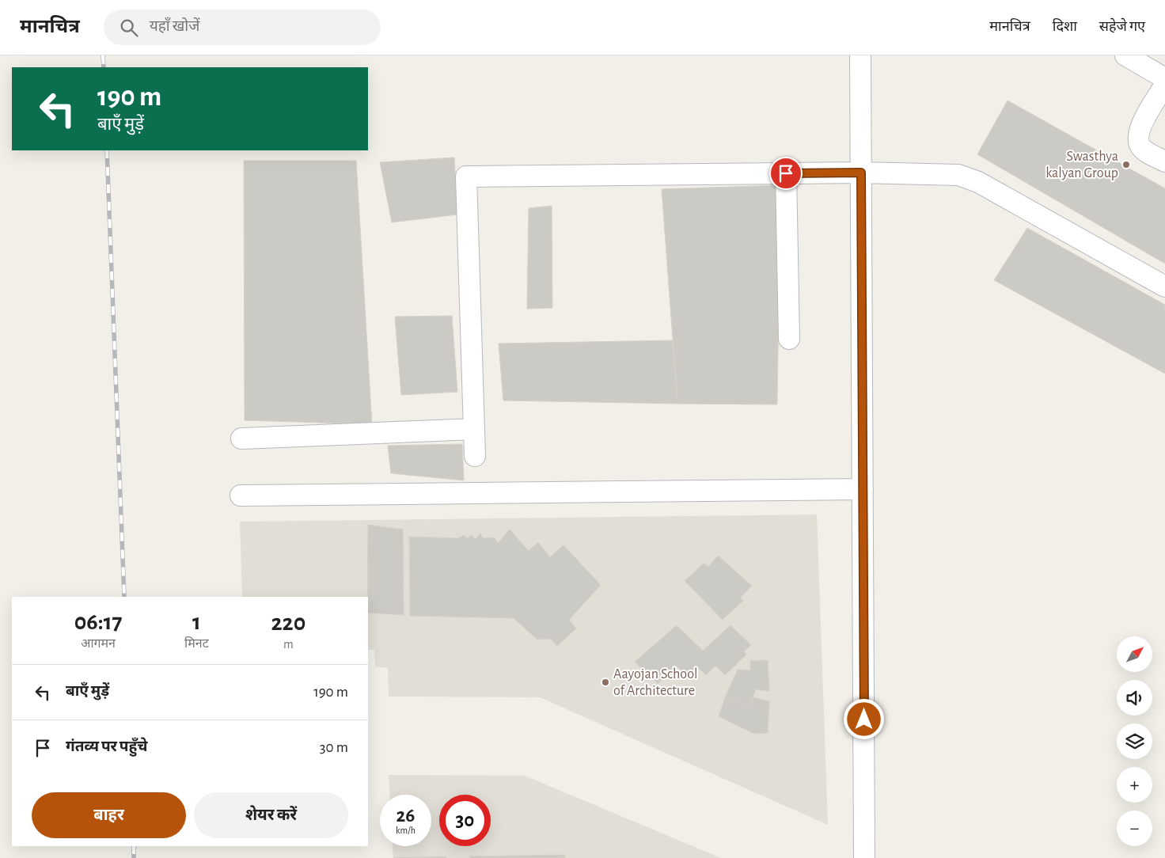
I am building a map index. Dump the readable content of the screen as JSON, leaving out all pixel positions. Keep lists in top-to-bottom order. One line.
{"places":["Swasthya kalyan Group","Aayojan School of Architecture"],"north":"top right","page":{"header":"मानचित्र","search":"यहाँ खोजें","nav":["मानचित्र","दिशा","सहेजे गए"],"turn":["190 m","बाएँ मुड़ें"],"eta":["06:17","आगमन","1","मिनट","220","m"],"map_buttons":["+","−"],"list":[{"name":"बाएँ मुड़ें","value":"190 m"},{"name":"गंतव्य पर पहुँचे","value":"30 m"}],"buttons":["बाहर","शेयर करें"],"speed":"26 km/h","limit":"30"}}
